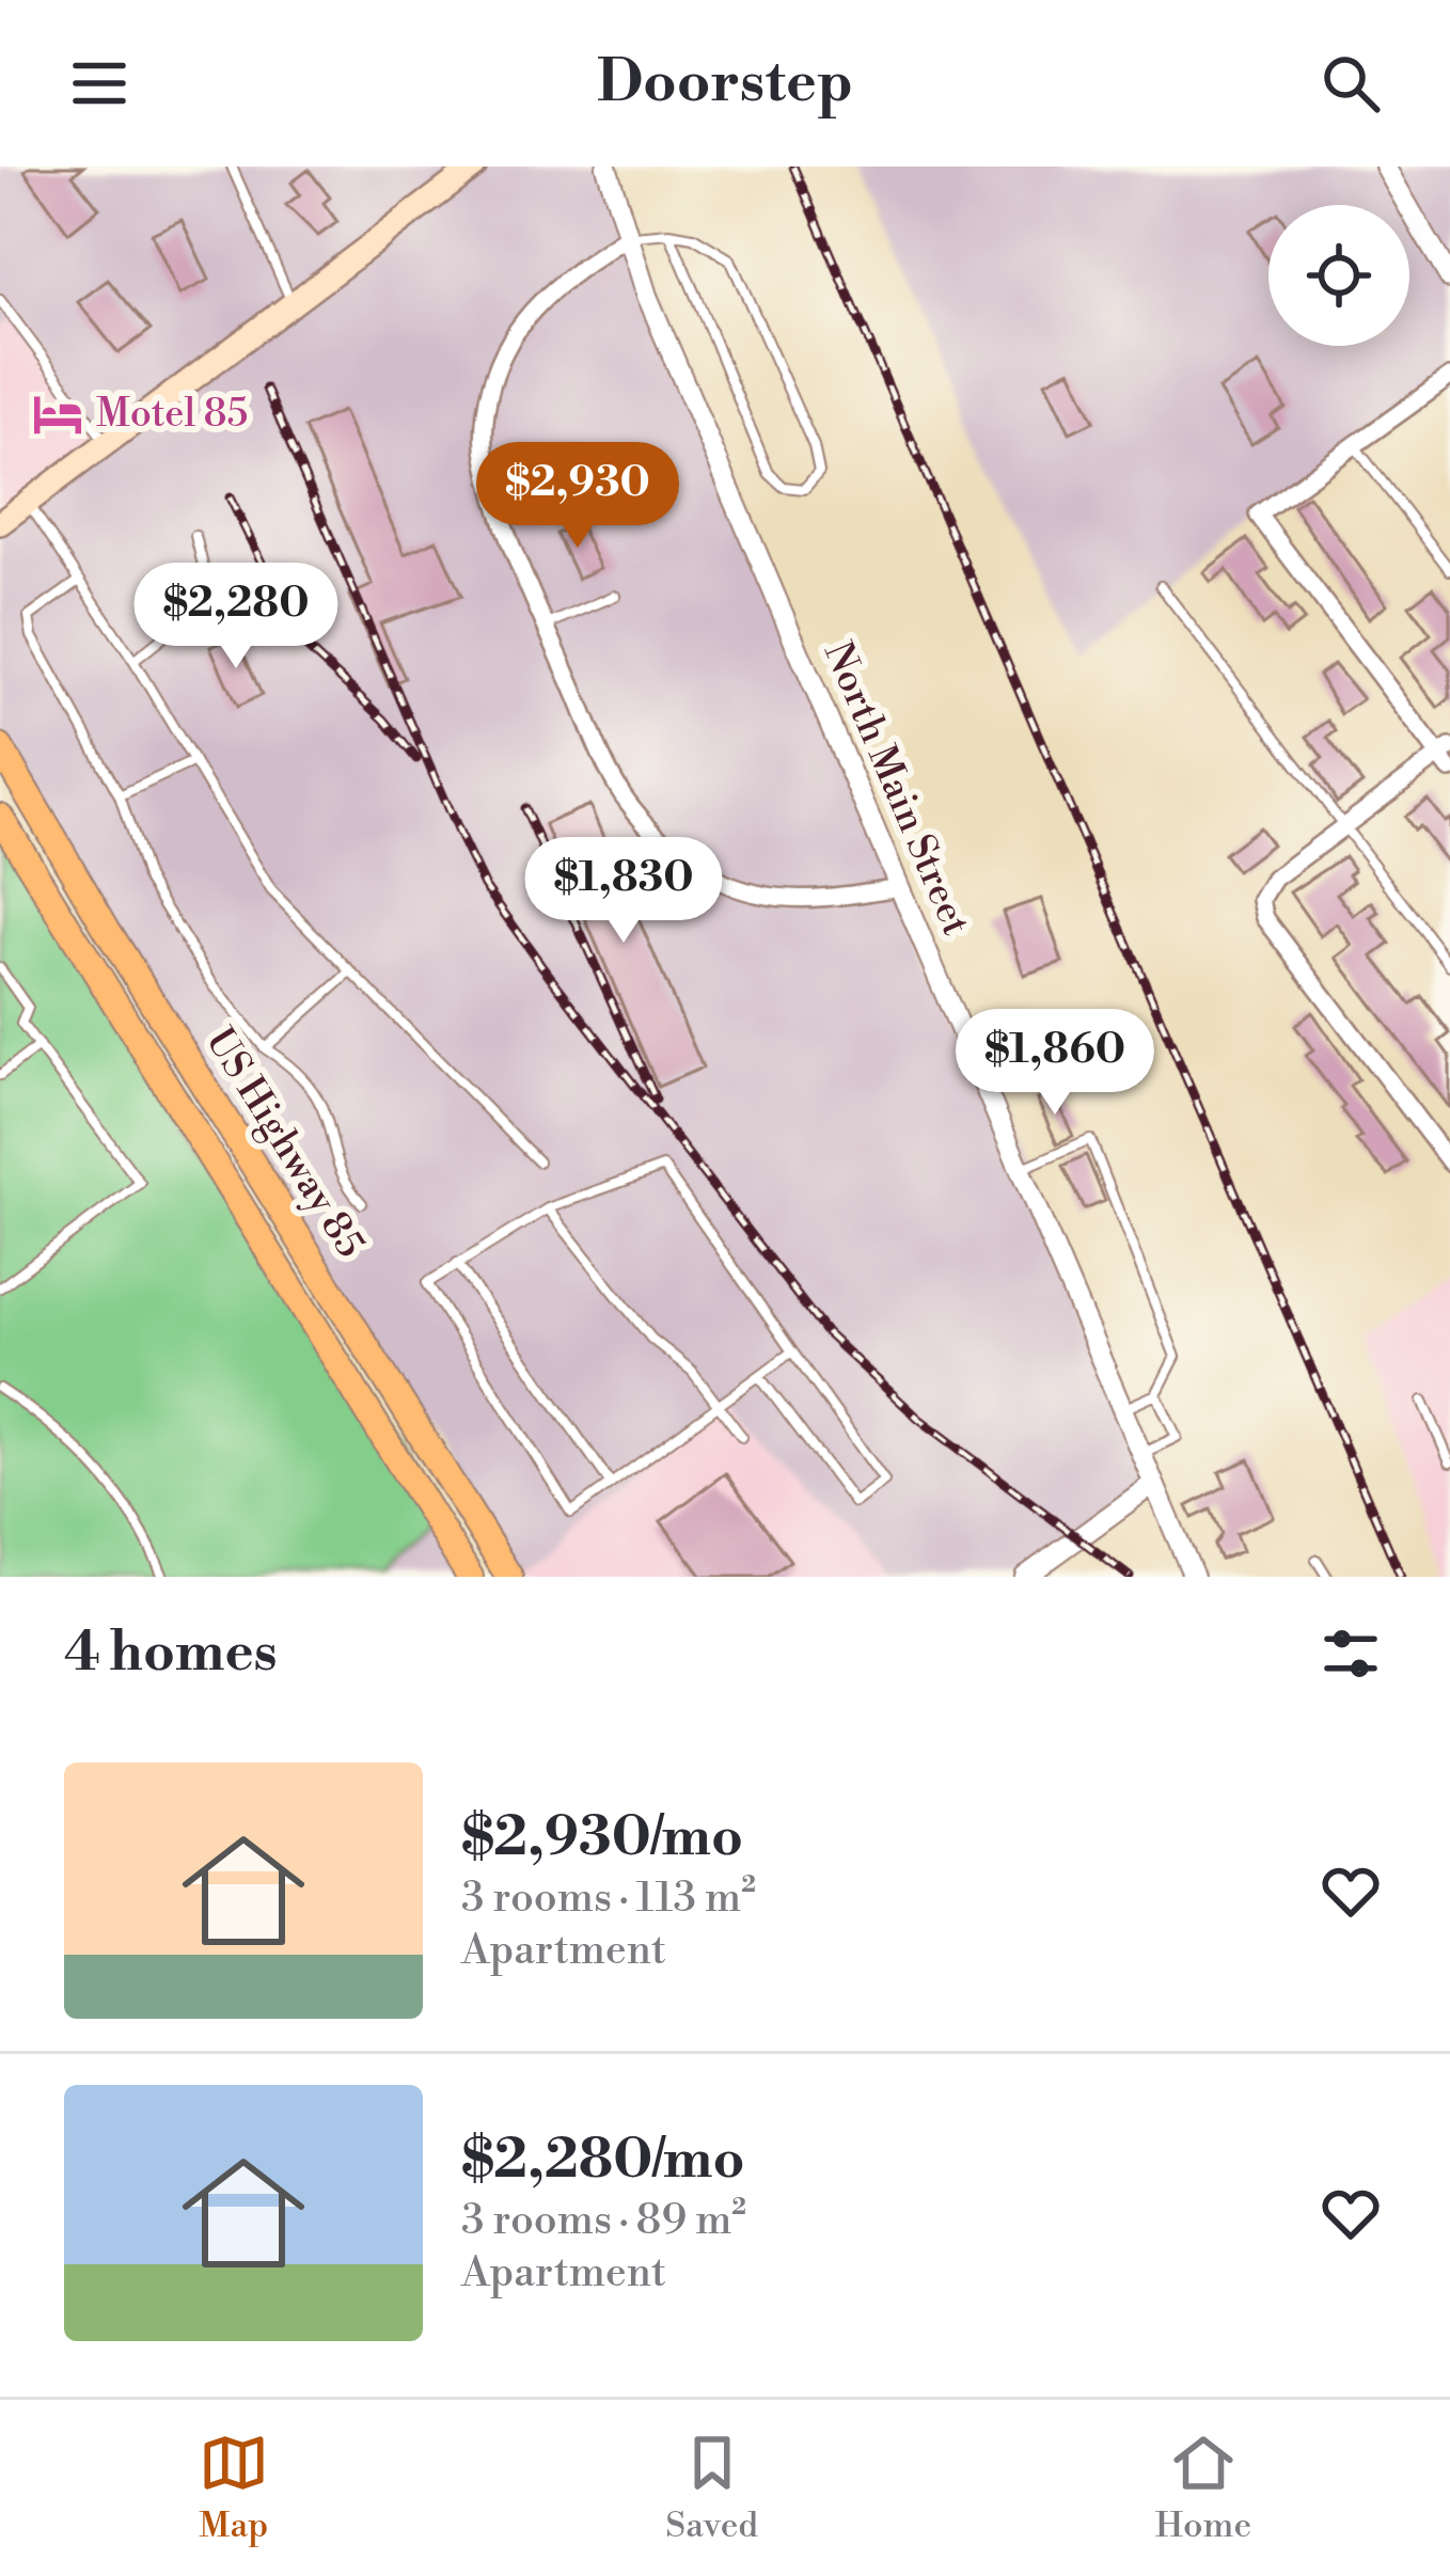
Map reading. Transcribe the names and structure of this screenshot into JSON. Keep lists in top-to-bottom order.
{
  "streets": {
    "highway": ["US Highway 85"],
    "street": ["North Main Street"]
  },
  "places": {
    "hotel": ["Motel 85"]
  },
  "page": {
    "header": "Doorstep",
    "price": [
      "$2,930",
      "$2,280",
      "$1,830",
      "$1,860"
    ],
    "heading": "4 homes",
    "list": [
      {
        "name": "$2,930/mo",
        "note": "3 rooms · 113 m² · Apartment"
      },
      {
        "name": "$2,280/mo",
        "note": "3 rooms · 89 m² · Apartment"
      }
    ],
    "tabs": ["Map", "Saved", "Home"]
  }
}
